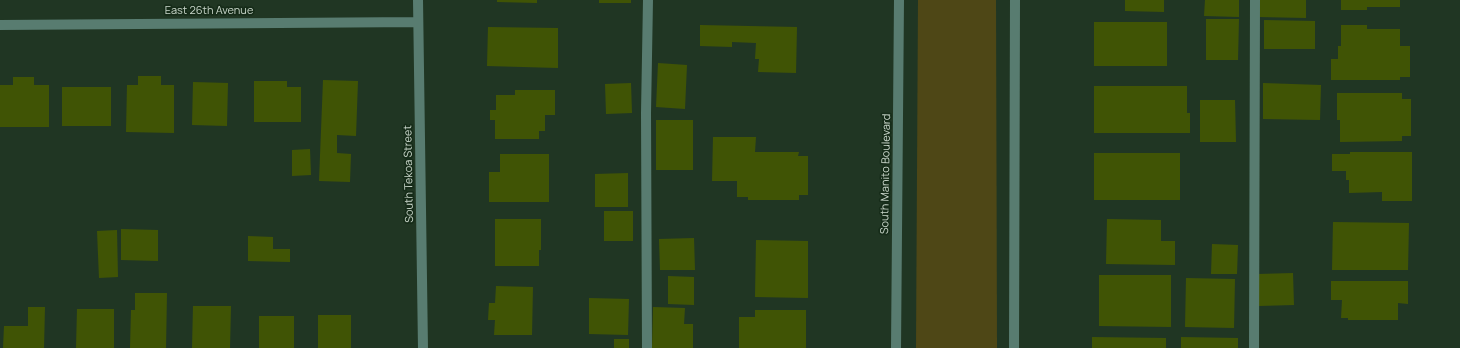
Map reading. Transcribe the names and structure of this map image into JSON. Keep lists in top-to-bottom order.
{
  "streets": {
    "street": ["East 26th Avenue", "South Tekoa Street", "South Manito Boulevard"]
  },
  "crossings": [
    ["East 26th Avenue", "South Tekoa Street"]
  ]
}
